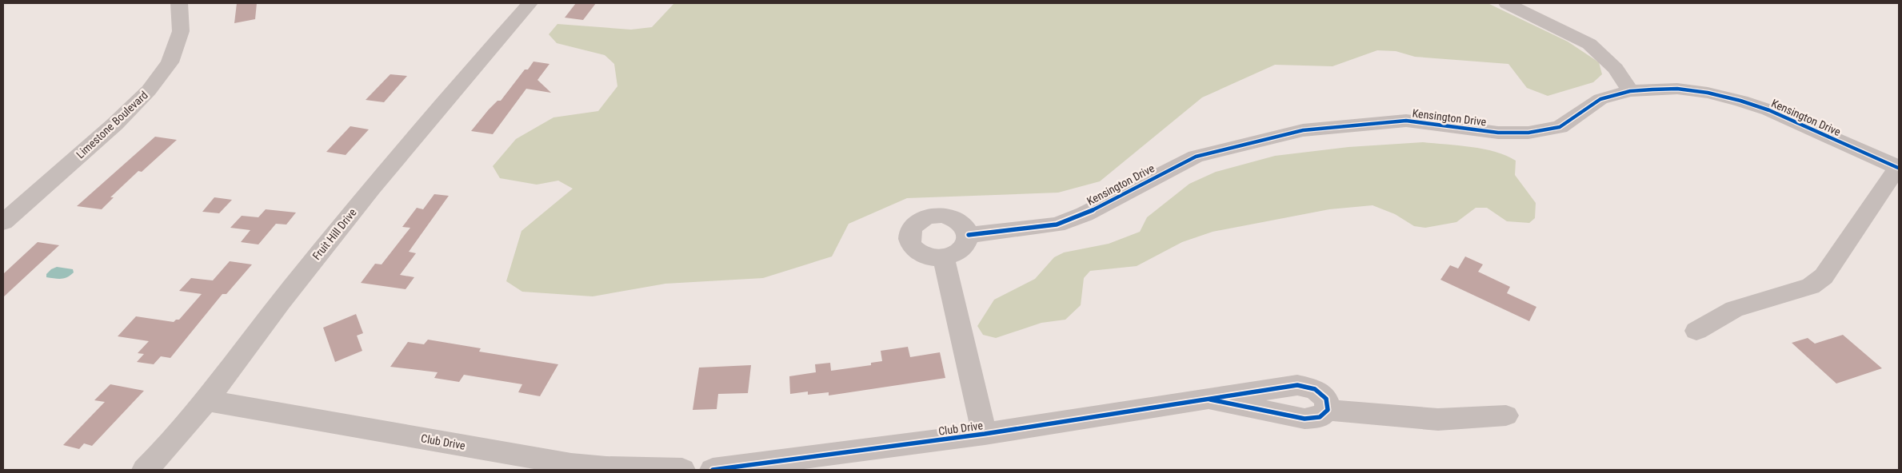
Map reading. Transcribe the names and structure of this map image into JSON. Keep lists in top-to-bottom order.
{
  "streets": {
    "street": [
      "Kensington Drive",
      "Limestone Boulevard",
      "Fruit Hill Drive",
      "Club Drive"
    ]
  },
  "crossings": [
    ["Fruit Hill Drive", "Club Drive"]
  ]
}
